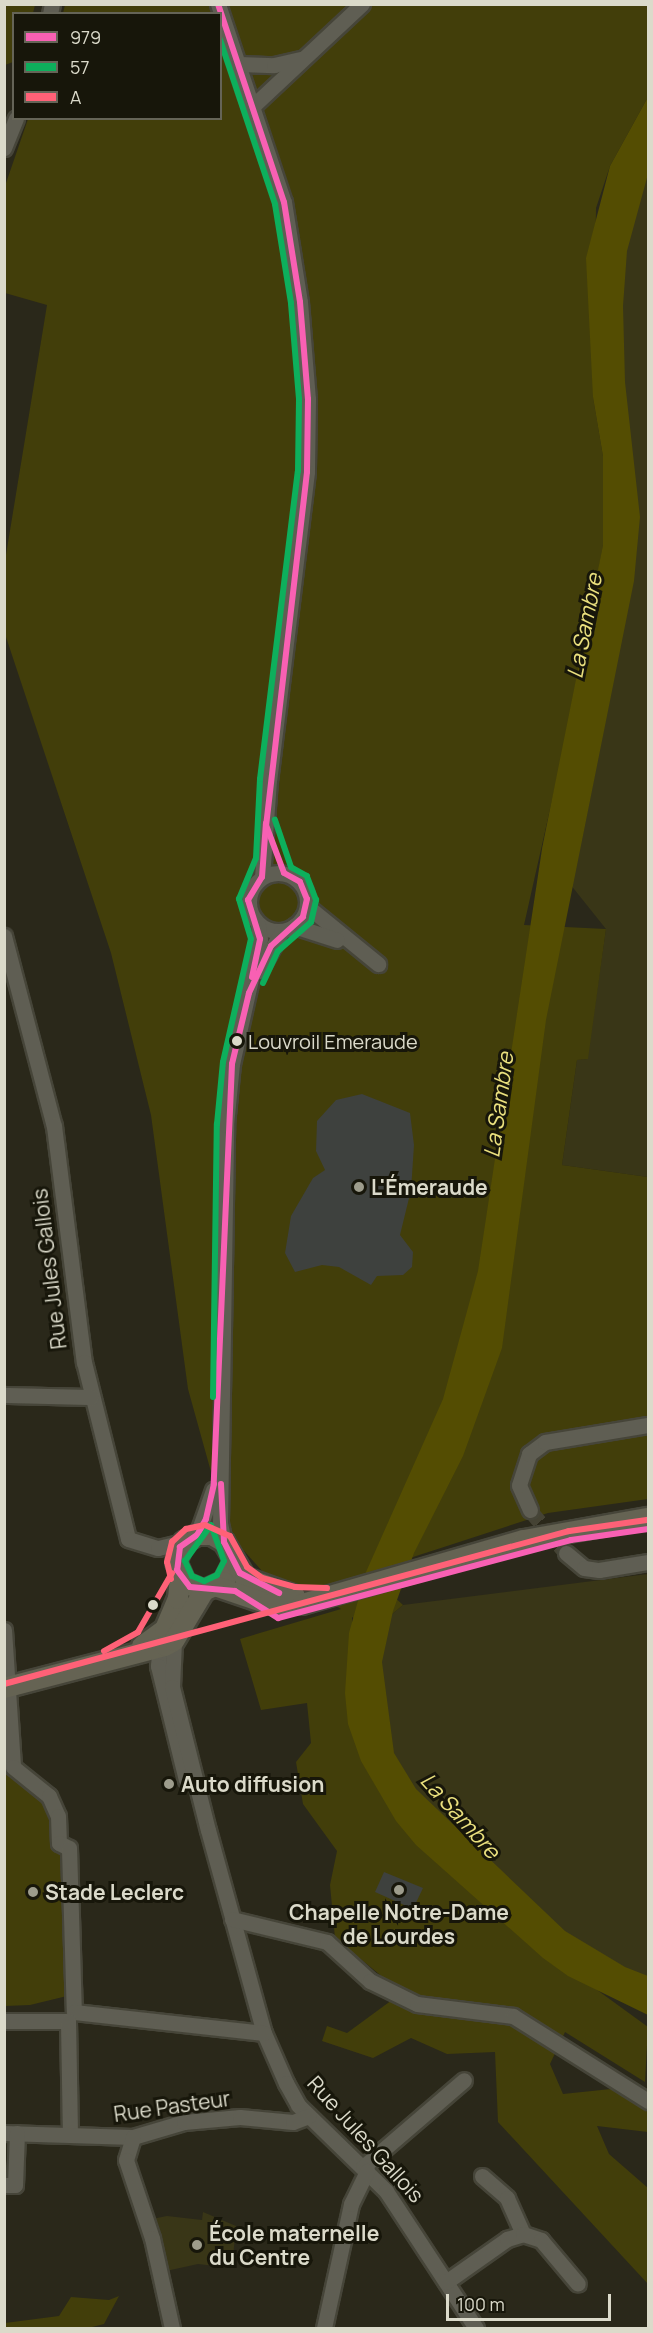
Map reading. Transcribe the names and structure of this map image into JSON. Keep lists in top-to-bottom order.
{
  "streets": {
    "main road": ["Rue Jules Gallois"],
    "street": ["Rue Pasteur"]
  },
  "crossings": [
    ["Rue Jules Gallois", "Rue Pasteur"]
  ],
  "water": ["La Sambre"],
  "places": [
    "Louvroil Emeraude",
    "L'Émeraude",
    "Auto diffusion",
    "Chapelle Notre-Dame de Lourdes",
    "Stade Leclerc",
    "École maternelle du Centre"
  ],
  "lines": ["transit line 979", "transit line 57", "transit line A"],
  "legend": ["979", "57", "A"],
  "scale_bar": "100 m"
}
